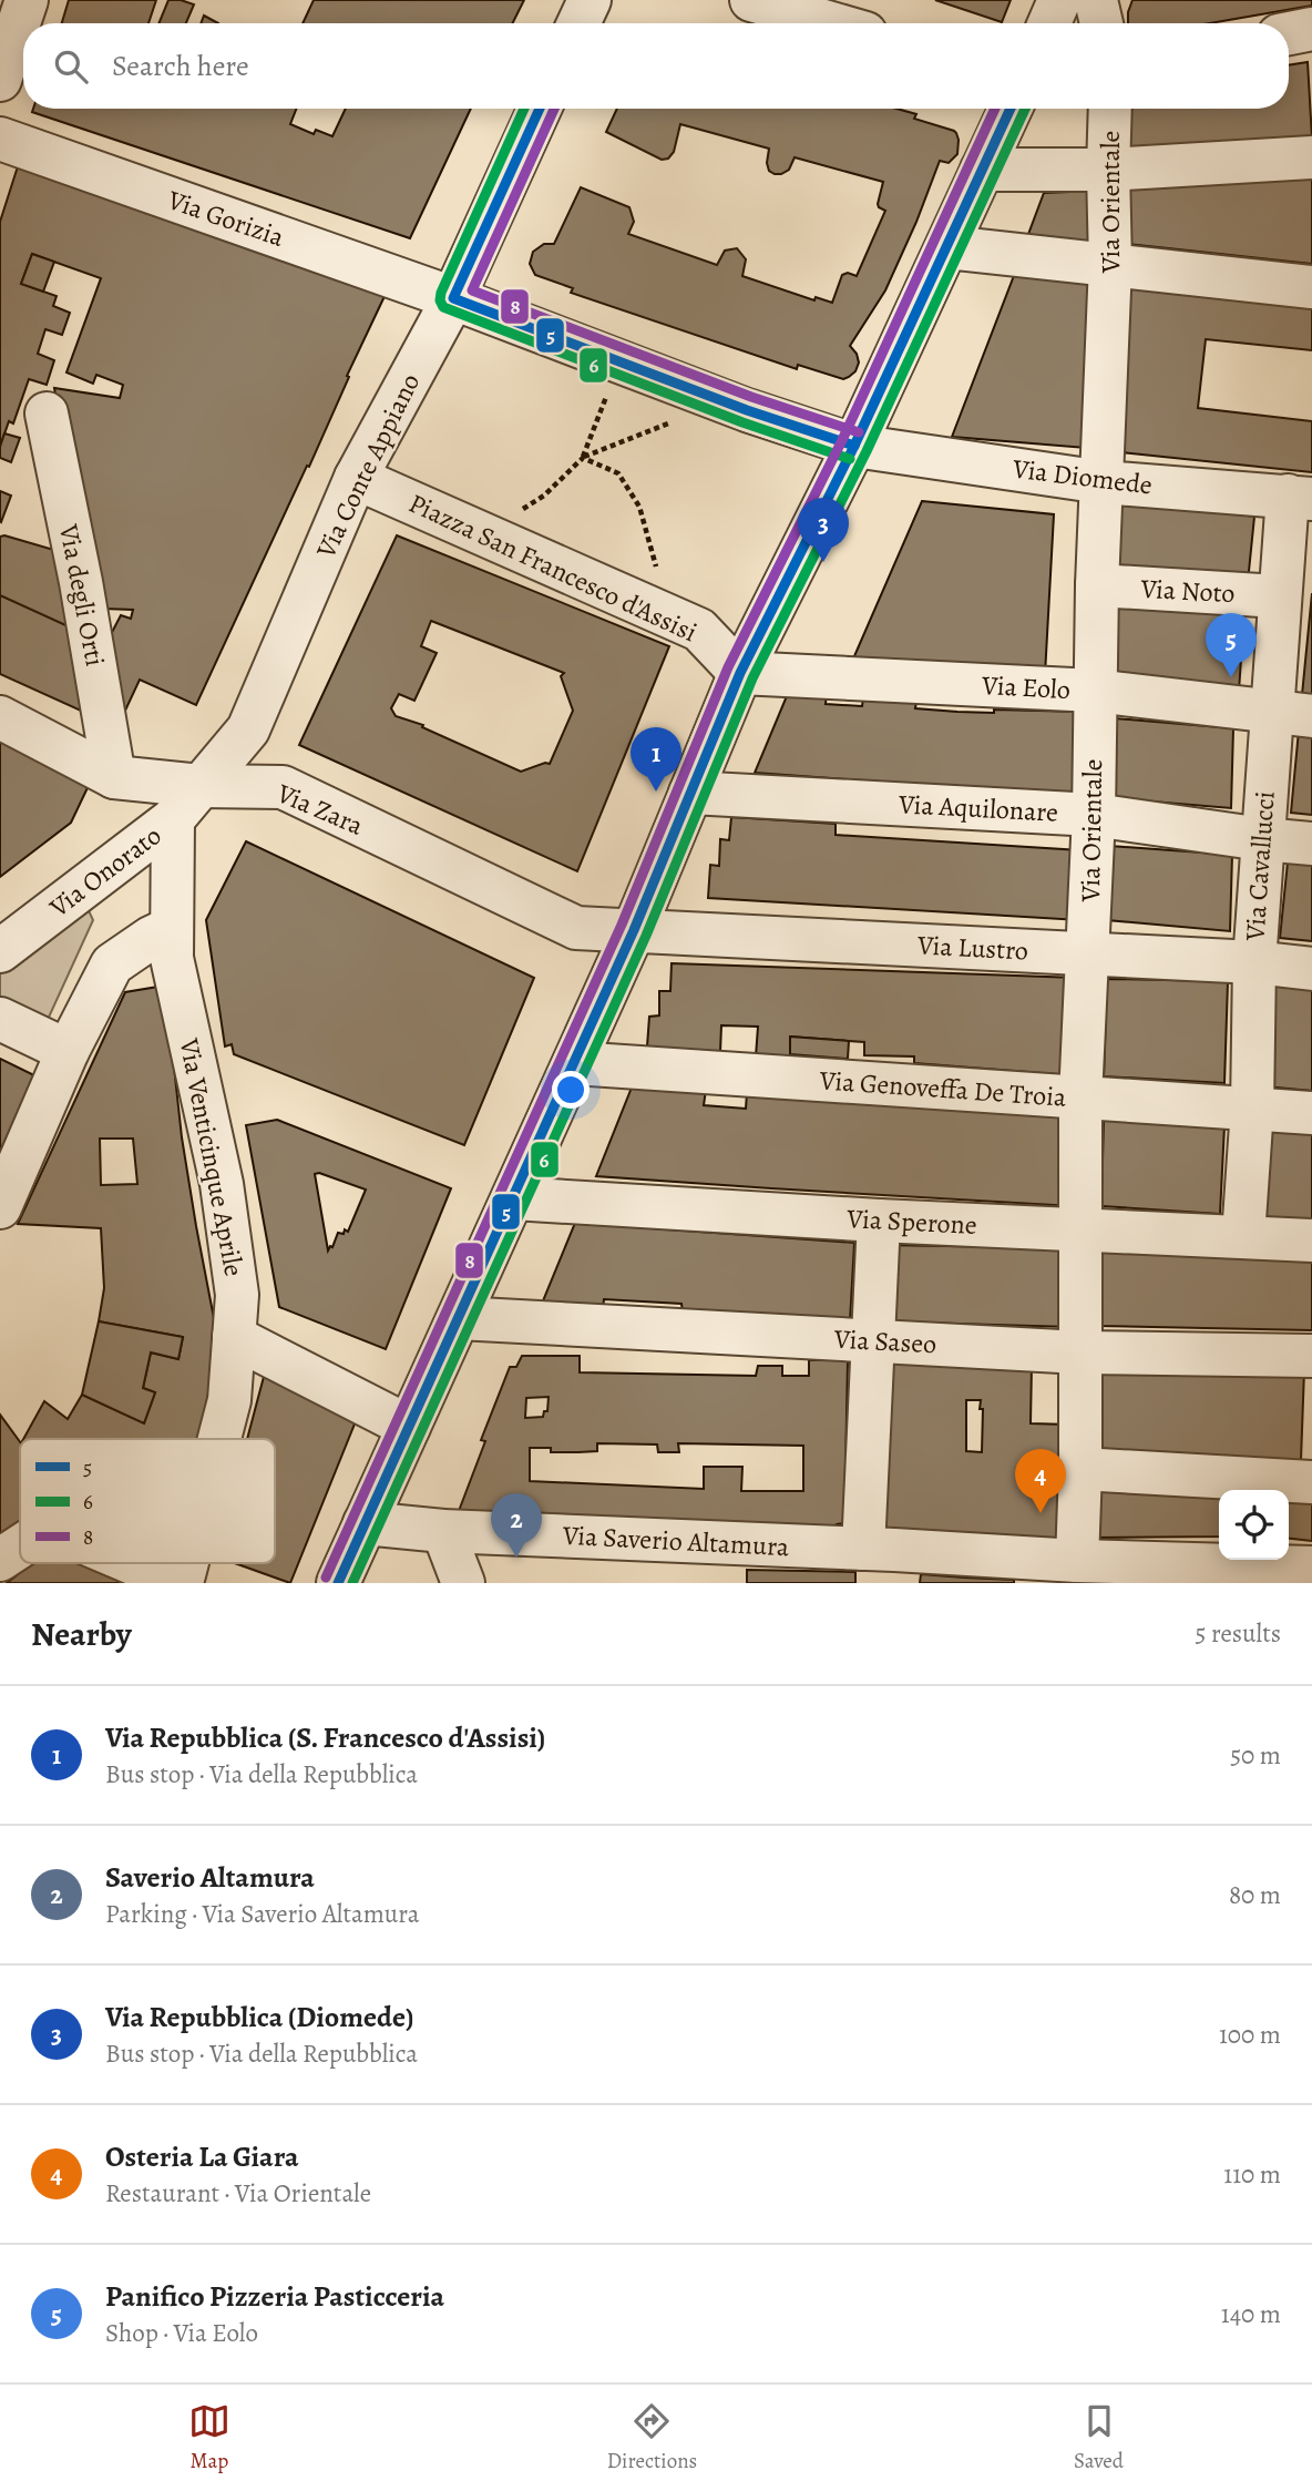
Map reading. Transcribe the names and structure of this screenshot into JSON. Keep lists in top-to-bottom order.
{
  "streets": {
    "street": [
      "Via Orientale",
      "Via Gorizia",
      "Via Conte Appiano",
      "Via Diomede",
      "Piazza San Francesco d'Assisi",
      "Via Noto",
      "Via degli Orti",
      "Via Eolo",
      "Via Aquilonare",
      "Via Zara",
      "Via Cavallucci",
      "Via Onorato",
      "Via Lustro",
      "Via Genoveffa De Troia",
      "Via Venticinque Aprile",
      "Via Sperone",
      "Via Saseo",
      "Via Saverio Altamura"
    ]
  },
  "crossings": [
    ["Via Orientale", "Via Diomede"],
    ["Via Orientale", "Via Noto"],
    ["Via Orientale", "Via Eolo"],
    ["Via Orientale", "Via Aquilonare"],
    ["Via Orientale", "Via Lustro"],
    ["Via Orientale", "Via Genoveffa De Troia"],
    ["Via Orientale", "Via Sperone"],
    ["Via Orientale", "Via Saseo"],
    ["Via Orientale", "Via Saverio Altamura"],
    ["Via Gorizia", "Via Conte Appiano"],
    ["Via Conte Appiano", "Piazza San Francesco d'Assisi"],
    ["Via Conte Appiano", "Via Zara"],
    ["Via Conte Appiano", "Via Onorato"],
    ["Via Conte Appiano", "Via Venticinque Aprile"],
    ["Via Diomede", "Via Cavallucci"],
    ["Piazza San Francesco d'Assisi", "Via Eolo"],
    ["Via Noto", "Via Cavallucci"],
    ["Via degli Orti", "Via Zara"],
    ["Via Eolo", "Via Cavallucci"],
    ["Via Aquilonare", "Via Cavallucci"],
    ["Via Zara", "Via Lustro"],
    ["Via Cavallucci", "Via Lustro"],
    ["Via Cavallucci", "Via Genoveffa De Troia"],
    ["Via Cavallucci", "Via Sperone"],
    ["Via Onorato", "Via Venticinque Aprile"]
  ],
  "lines": ["transit line 5", "transit line 6", "transit line 8"],
  "legend": ["5", "6", "8"],
  "page": {
    "search": "Search here",
    "pins": [
      "3",
      "5",
      "1",
      "4",
      "2"
    ],
    "heading": ["Nearby", "5 results"],
    "list": [
      {
        "mark": "1",
        "name": "Via Repubblica (S. Francesco d'Assisi)",
        "note": "Bus stop · Via della Repubblica",
        "value": "50 m"
      },
      {
        "mark": "2",
        "name": "Saverio Altamura",
        "note": "Parking · Via Saverio Altamura",
        "value": "80 m"
      },
      {
        "mark": "3",
        "name": "Via Repubblica (Diomede)",
        "note": "Bus stop · Via della Repubblica",
        "value": "100 m"
      },
      {
        "mark": "4",
        "name": "Osteria La Giara",
        "note": "Restaurant · Via Orientale",
        "value": "110 m"
      },
      {
        "mark": "5",
        "name": "Panifico Pizzeria Pasticceria",
        "note": "Shop · Via Eolo",
        "value": "140 m"
      }
    ],
    "nav": ["Map", "Directions", "Saved"]
  }
}
